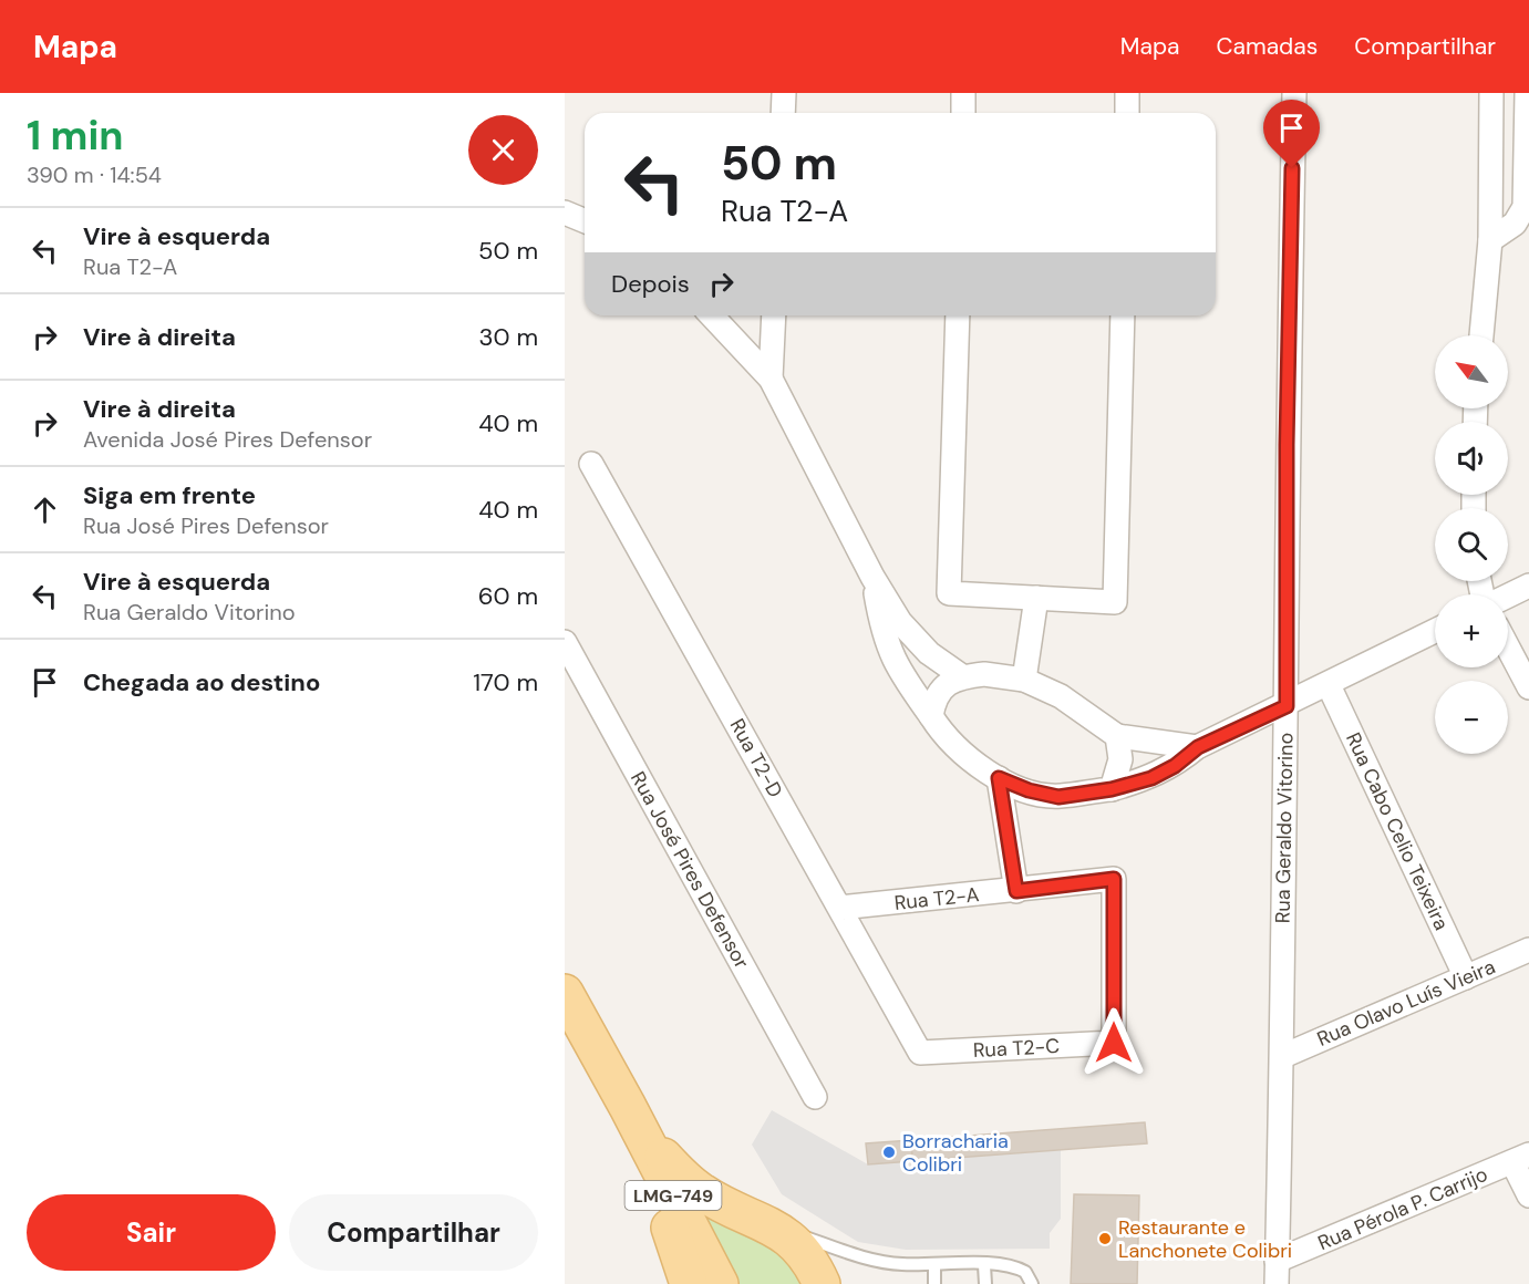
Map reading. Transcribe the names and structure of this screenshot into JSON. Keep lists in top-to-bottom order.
{
  "streets": {
    "main road": ["LMG-749"],
    "street": [
      "Rua T2-D",
      "Rua Geraldo Vitorino",
      "Rua Cabo Celio Teixeira",
      "Rua José Pires Defensor",
      "Rua T2-A",
      "Rua Olavo Luís Vieira",
      "Rua T2-C",
      "Rua Pérola P. Carrijo"
    ]
  },
  "crossings": [
    ["Rua T2-D", "Rua T2-A"],
    ["Rua T2-D", "Rua T2-C"],
    ["Rua Geraldo Vitorino", "Rua Olavo Luís Vieira"],
    ["Rua Geraldo Vitorino", "Rua Pérola P. Carrijo"],
    ["Rua Cabo Celio Teixeira", "Rua Olavo Luís Vieira"],
    ["Rua T2-A", "Rua T2-C"]
  ],
  "places": ["Borracharia Colibri", "Restaurante e Lanchonete Colibri"],
  "north": "top left",
  "page": {
    "header": "Mapa",
    "nav": ["Mapa", "Camadas", "Compartilhar"],
    "heading": ["1 min", "390 m · 14:54"],
    "turn": ["50 m", "Rua T2-A"],
    "list": [
      {
        "name": "Vire à esquerda",
        "note": "Rua T2-A",
        "value": "50 m"
      },
      {
        "name": "Vire à direita",
        "value": "30 m"
      },
      {
        "name": "Vire à direita",
        "note": "Avenida José Pires Defensor",
        "value": "40 m"
      },
      {
        "name": "Siga em frente",
        "note": "Rua José Pires Defensor",
        "value": "40 m"
      },
      {
        "name": "Vire à esquerda",
        "note": "Rua Geraldo Vitorino",
        "value": "60 m"
      },
      {
        "name": "Chegada ao destino",
        "value": "170 m"
      }
    ],
    "then": "Depois",
    "map_buttons": ["+", "−"],
    "buttons": ["Sair", "Compartilhar"]
  }
}
